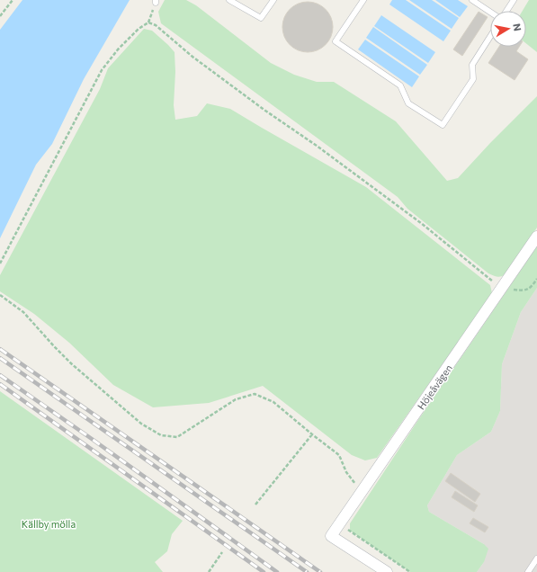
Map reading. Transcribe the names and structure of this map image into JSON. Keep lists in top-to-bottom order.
{
  "streets": {
    "street": ["Höjeåvägen"]
  },
  "parks": ["Källby mölla"],
  "north": "right"
}
